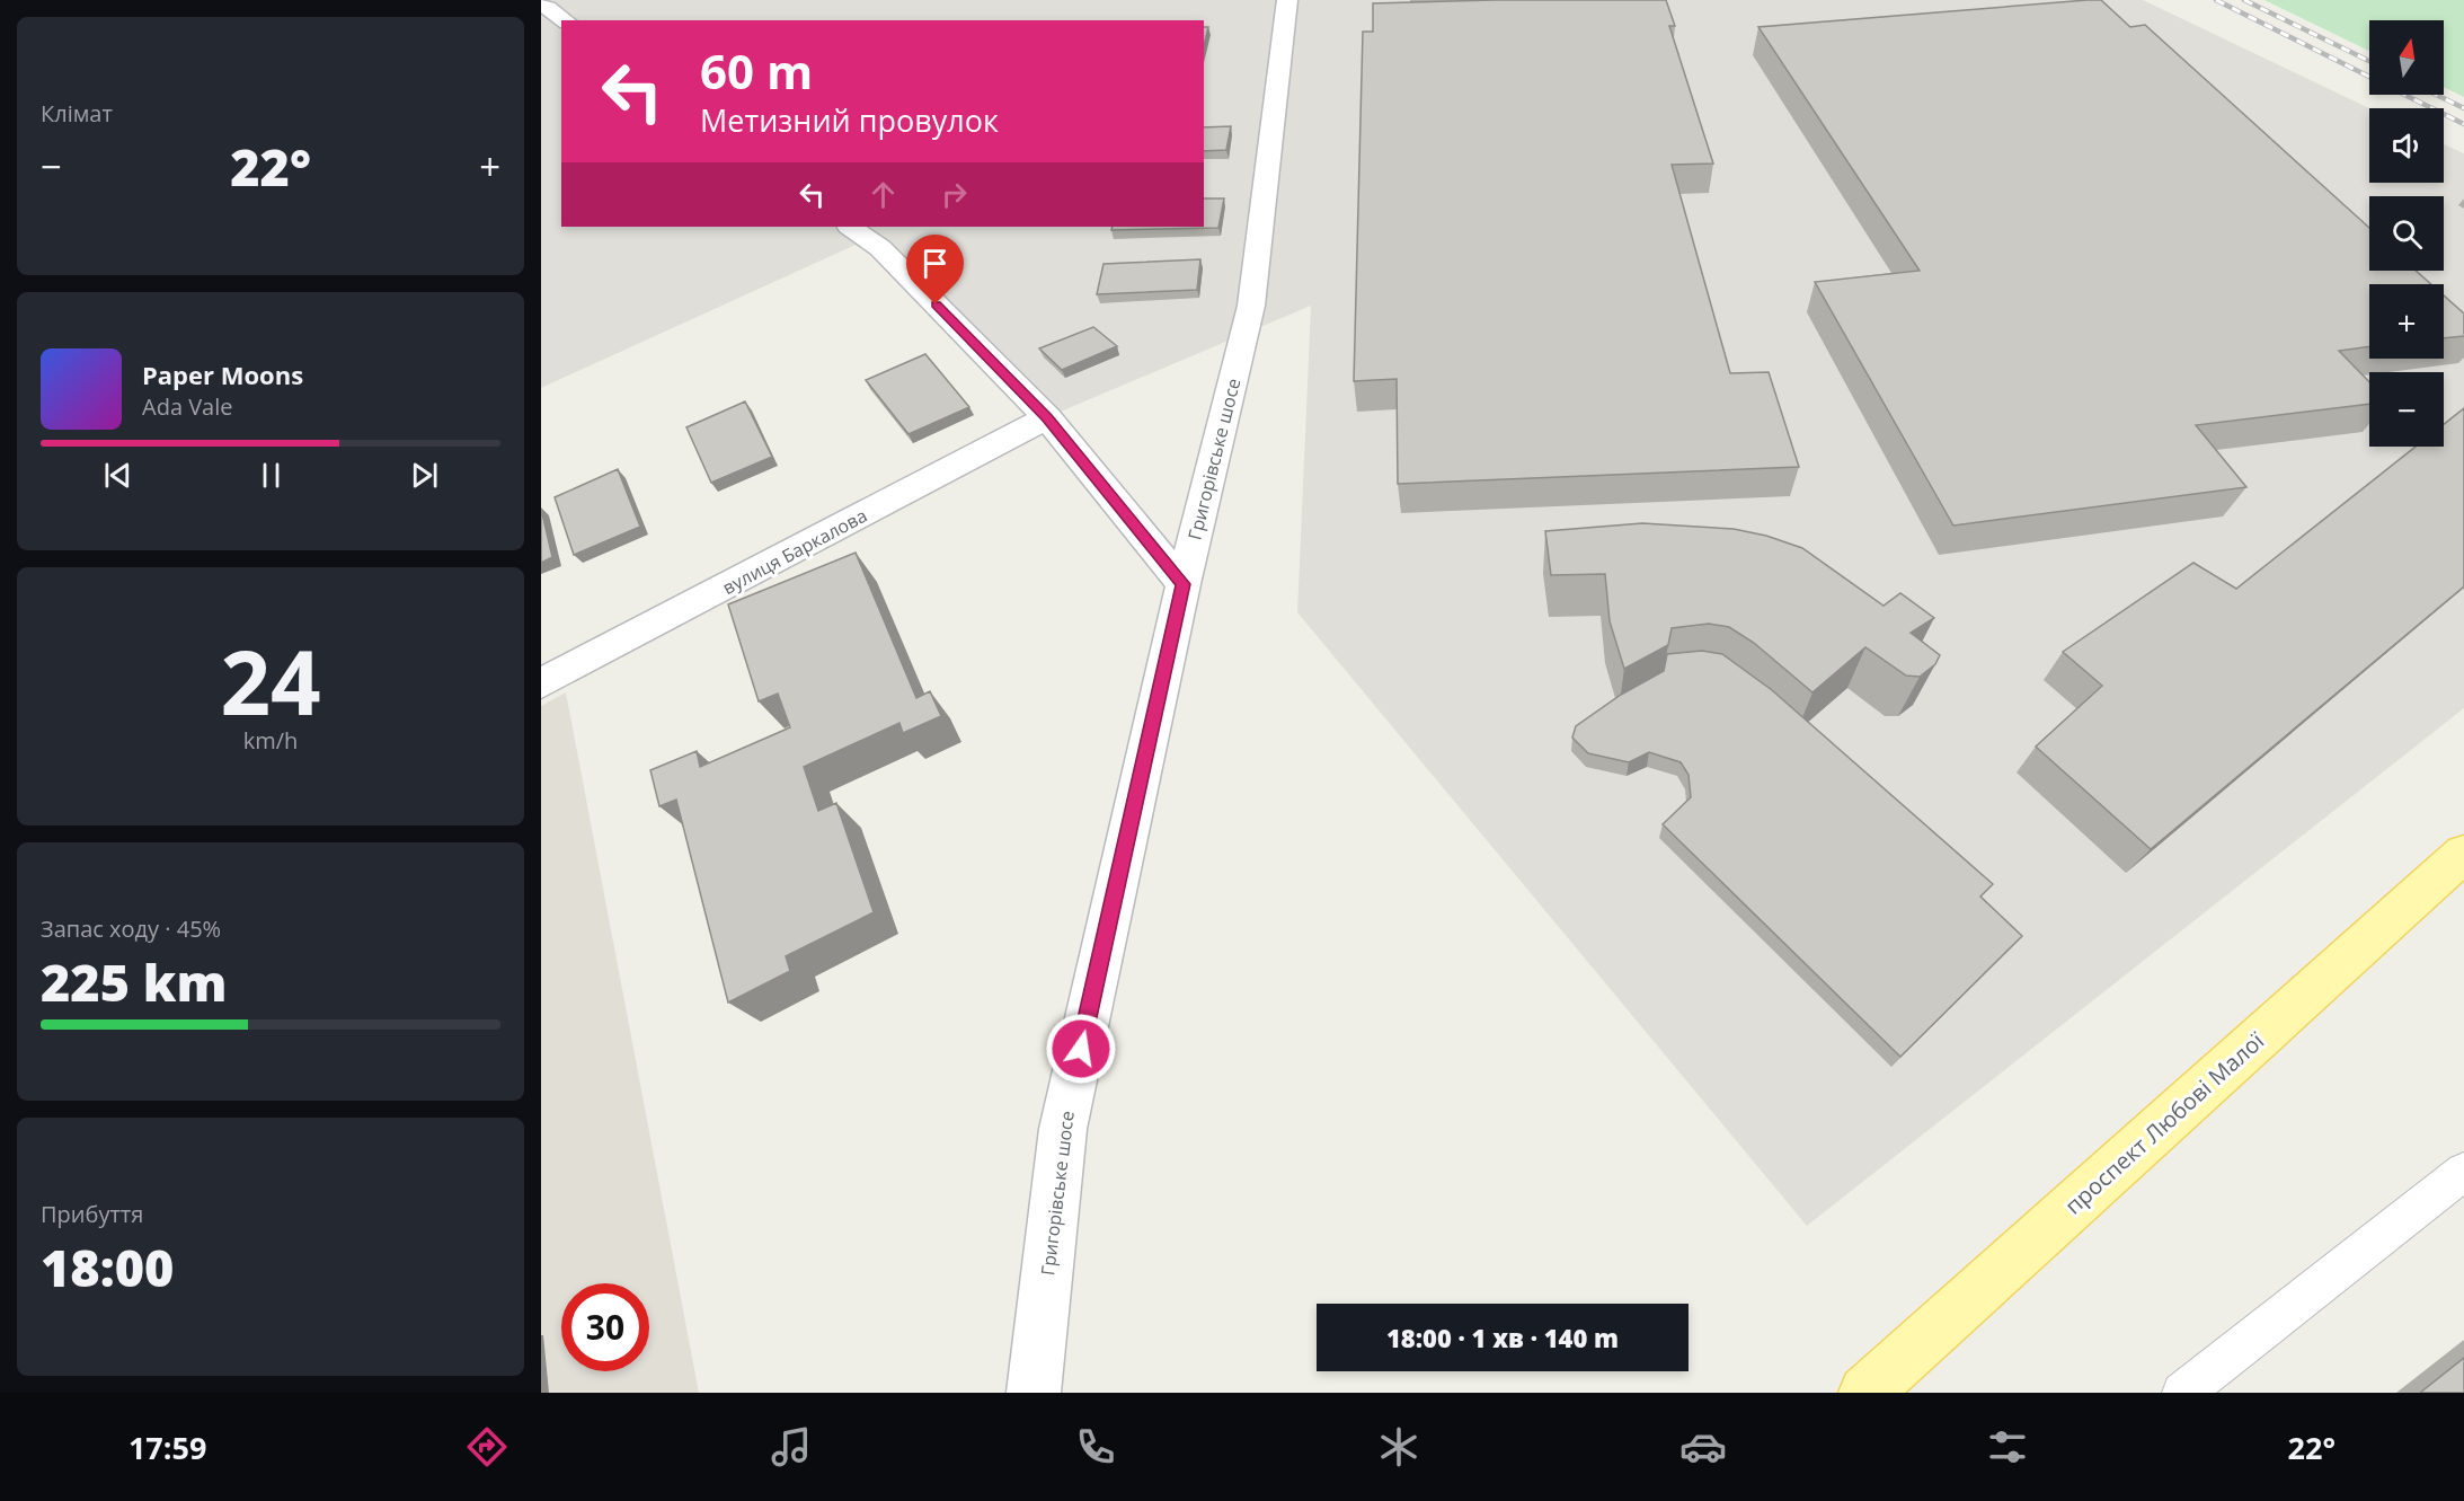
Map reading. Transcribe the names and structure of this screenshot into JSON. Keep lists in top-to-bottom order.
{
  "streets": {
    "main road": ["проспект Любові Малої"],
    "street": ["Григорівське шосе", "вулиця Баркалова"]
  },
  "north": "top",
  "page": {
    "tile": [
      "Клімат",
      ["24", "km/h"],
      ["Запас ходу · 45%", "225 km"],
      ["Прибуття", "18:00"]
    ],
    "map_buttons": ["+", "−"],
    "turn": ["60 m", "Метизний провулок"],
    "heat": ["−", "22°", "+"],
    "song": ["Paper Moons", "Ada Vale"],
    "limit": "30",
    "trip": "18:00 · 1 хв · 140 m",
    "tabs": ["17:59", "22°"]
  }
}
